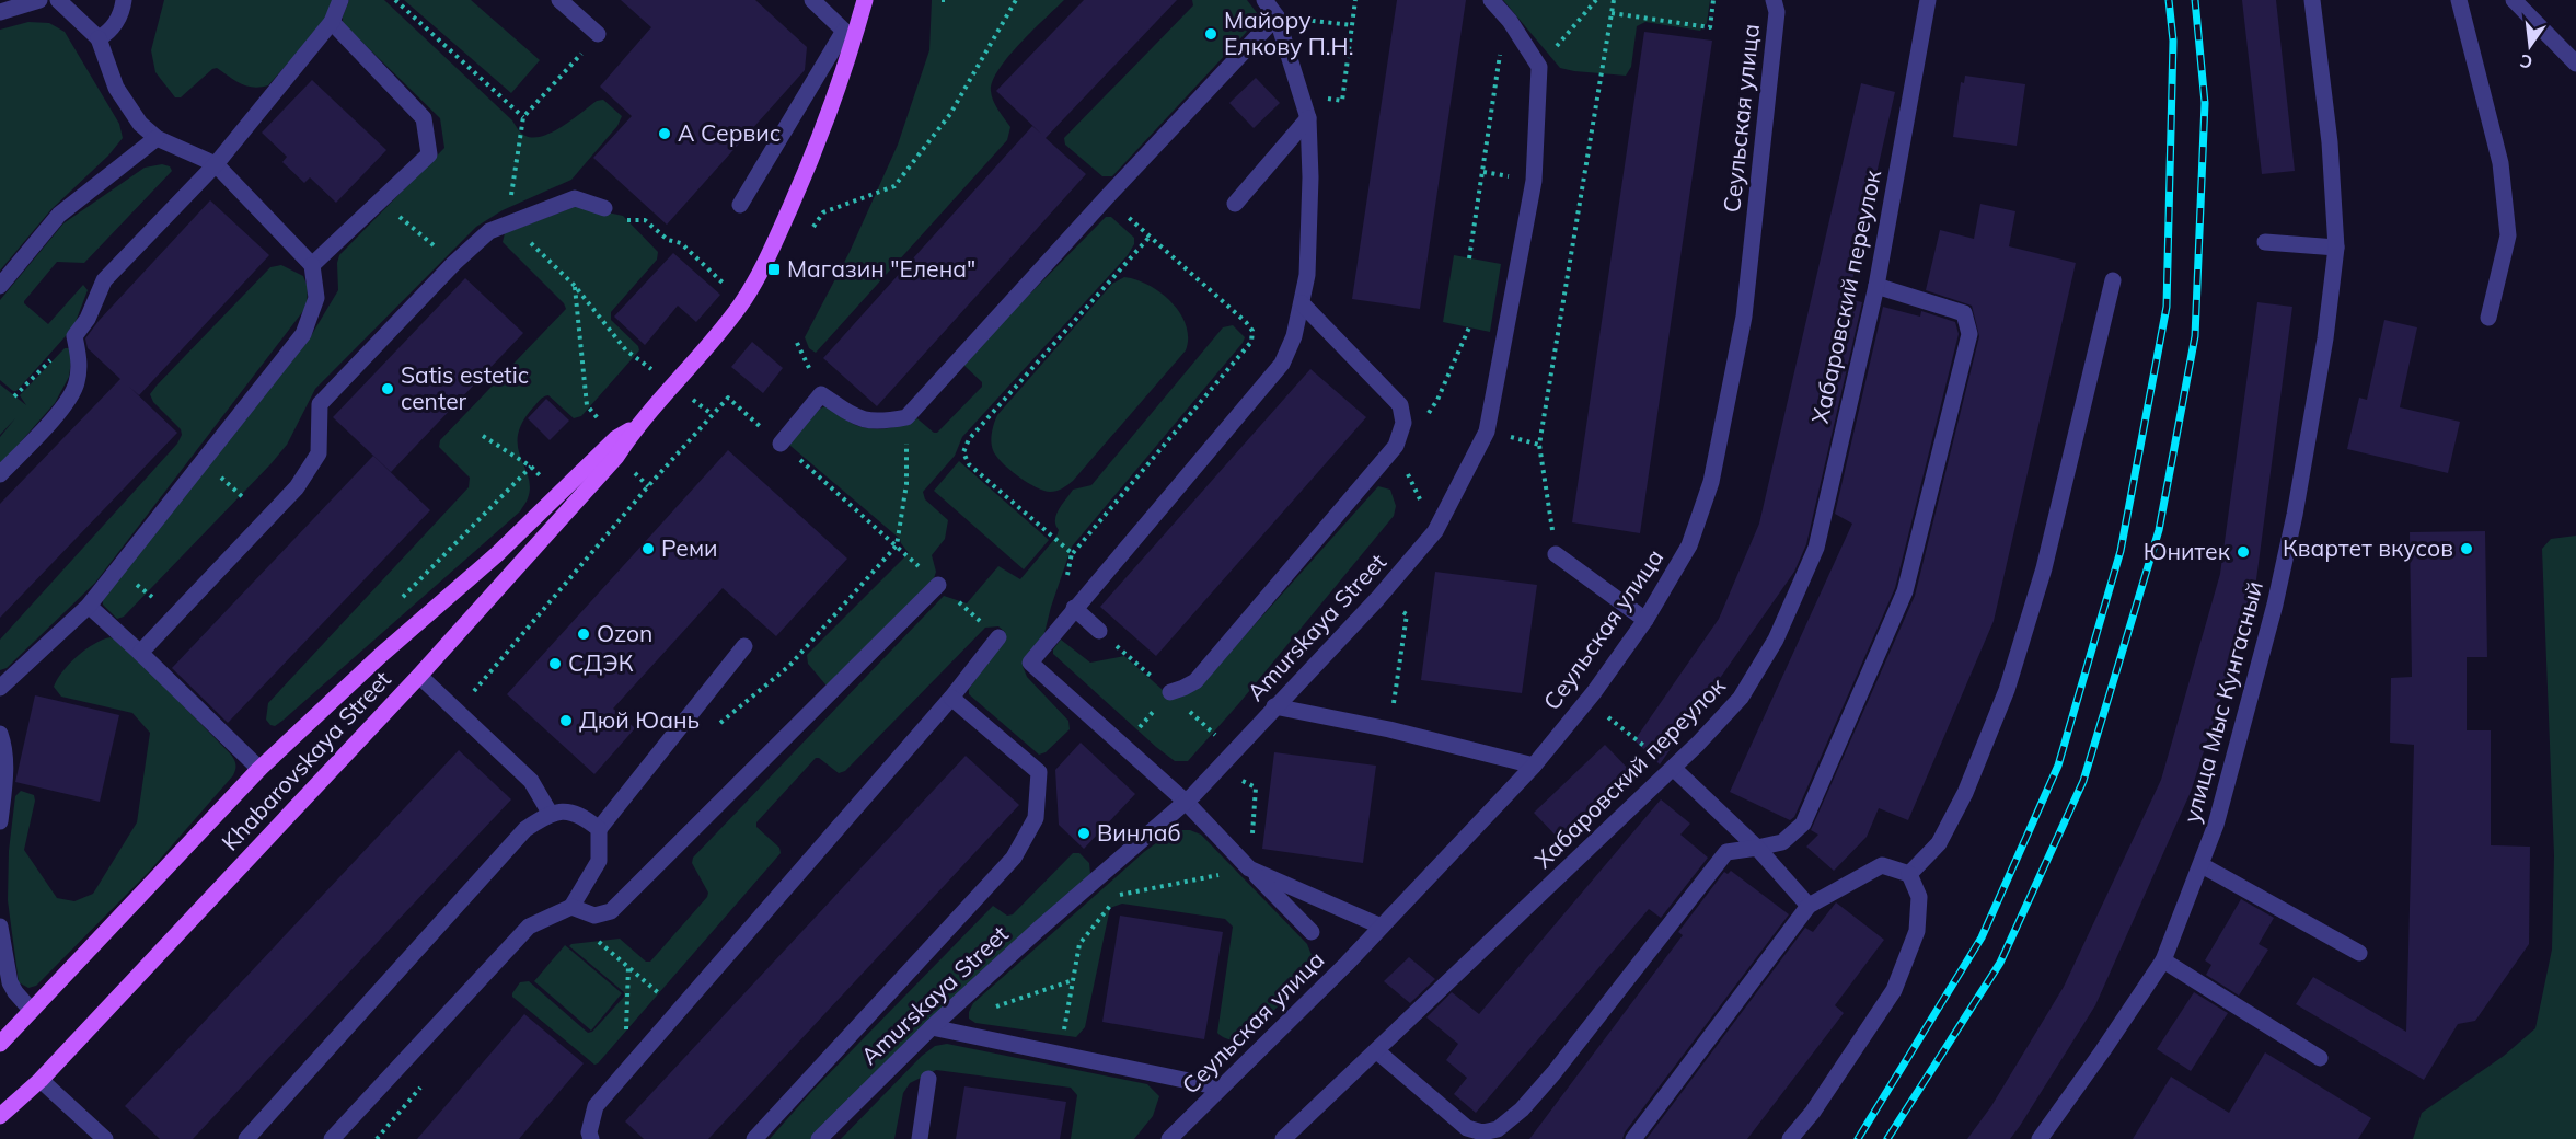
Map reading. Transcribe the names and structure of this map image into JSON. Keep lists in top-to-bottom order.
{
  "streets": {
    "main road": ["Khabarovskaya Street"],
    "street": [
      "Сеульская улица",
      "Хабаровский переулок",
      "Amurskaya Street",
      "улица Мыс Кунгасный"
    ]
  },
  "places": {
    "other": [
      "Майору Елкову П.Н.",
      "А Сервис",
      "Satis estetic center",
      "Реми",
      "Квартет вкусов",
      "Юнитек",
      "Ozon",
      "СДЭК",
      "Дюй Юань",
      "Винлаб"
    ],
    "transit": ["Магазин \"Елена\""]
  },
  "north": "bottom"
}
